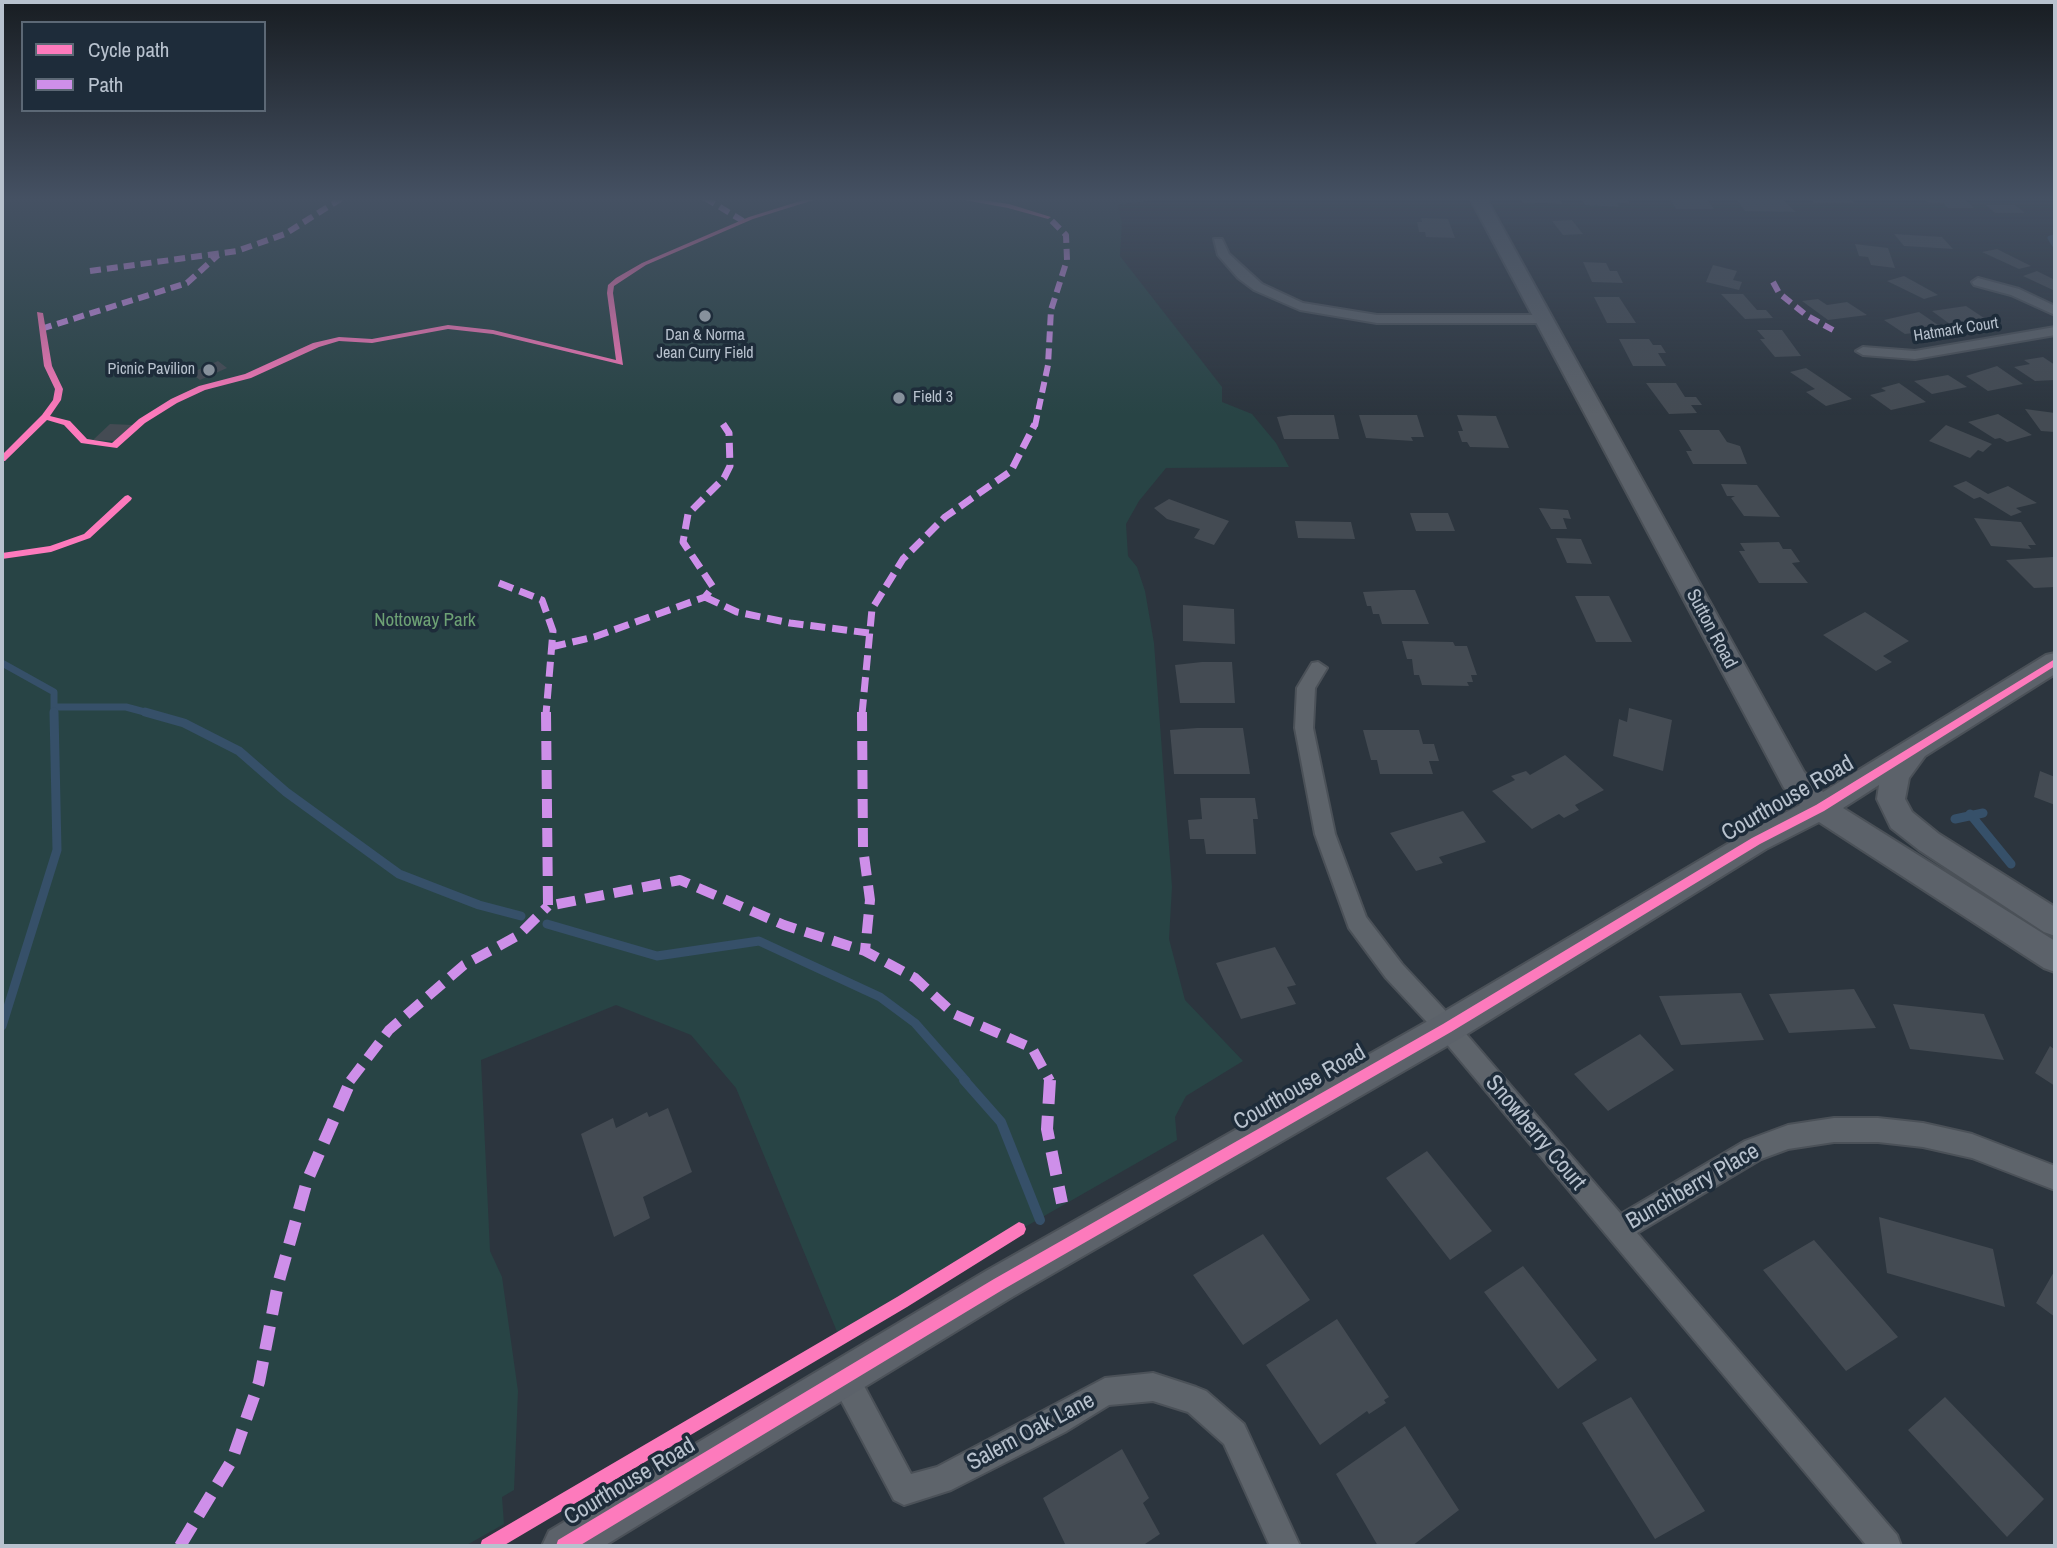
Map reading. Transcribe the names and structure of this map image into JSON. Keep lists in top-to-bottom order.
{
  "streets": {
    "street": [
      "Hatmark Court",
      "Sutton Road",
      "Courthouse Road",
      "Snowberry Court",
      "Bunchberry Place",
      "Salem Oak Lane"
    ]
  },
  "crossings": [
    ["Sutton Road", "Courthouse Road"],
    ["Courthouse Road", "Snowberry Court"],
    ["Courthouse Road", "Salem Oak Lane"],
    ["Snowberry Court", "Bunchberry Place"]
  ],
  "parks": ["Nottoway Park"],
  "places": ["Dan & Norma Jean Curry Field", "Picnic Pavilion", "Field 3"],
  "legend": ["Cycle path", "Path"]
}
